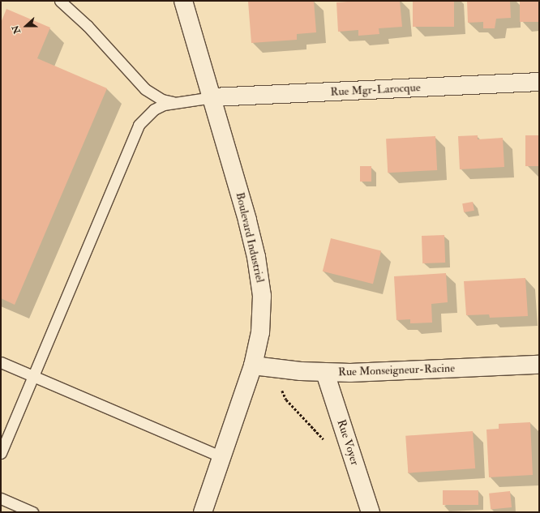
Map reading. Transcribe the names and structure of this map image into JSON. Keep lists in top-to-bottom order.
{
  "streets": {
    "street": [
      "Rue Mgr-Larocque",
      "Boulevard Industriel",
      "Rue Monseigneur-Racine",
      "Rue Voyer"
    ]
  },
  "crossings": [
    ["Rue Mgr-Larocque", "Boulevard Industriel"],
    ["Boulevard Industriel", "Rue Monseigneur-Racine"],
    ["Rue Monseigneur-Racine", "Rue Voyer"]
  ],
  "north": "left"
}
